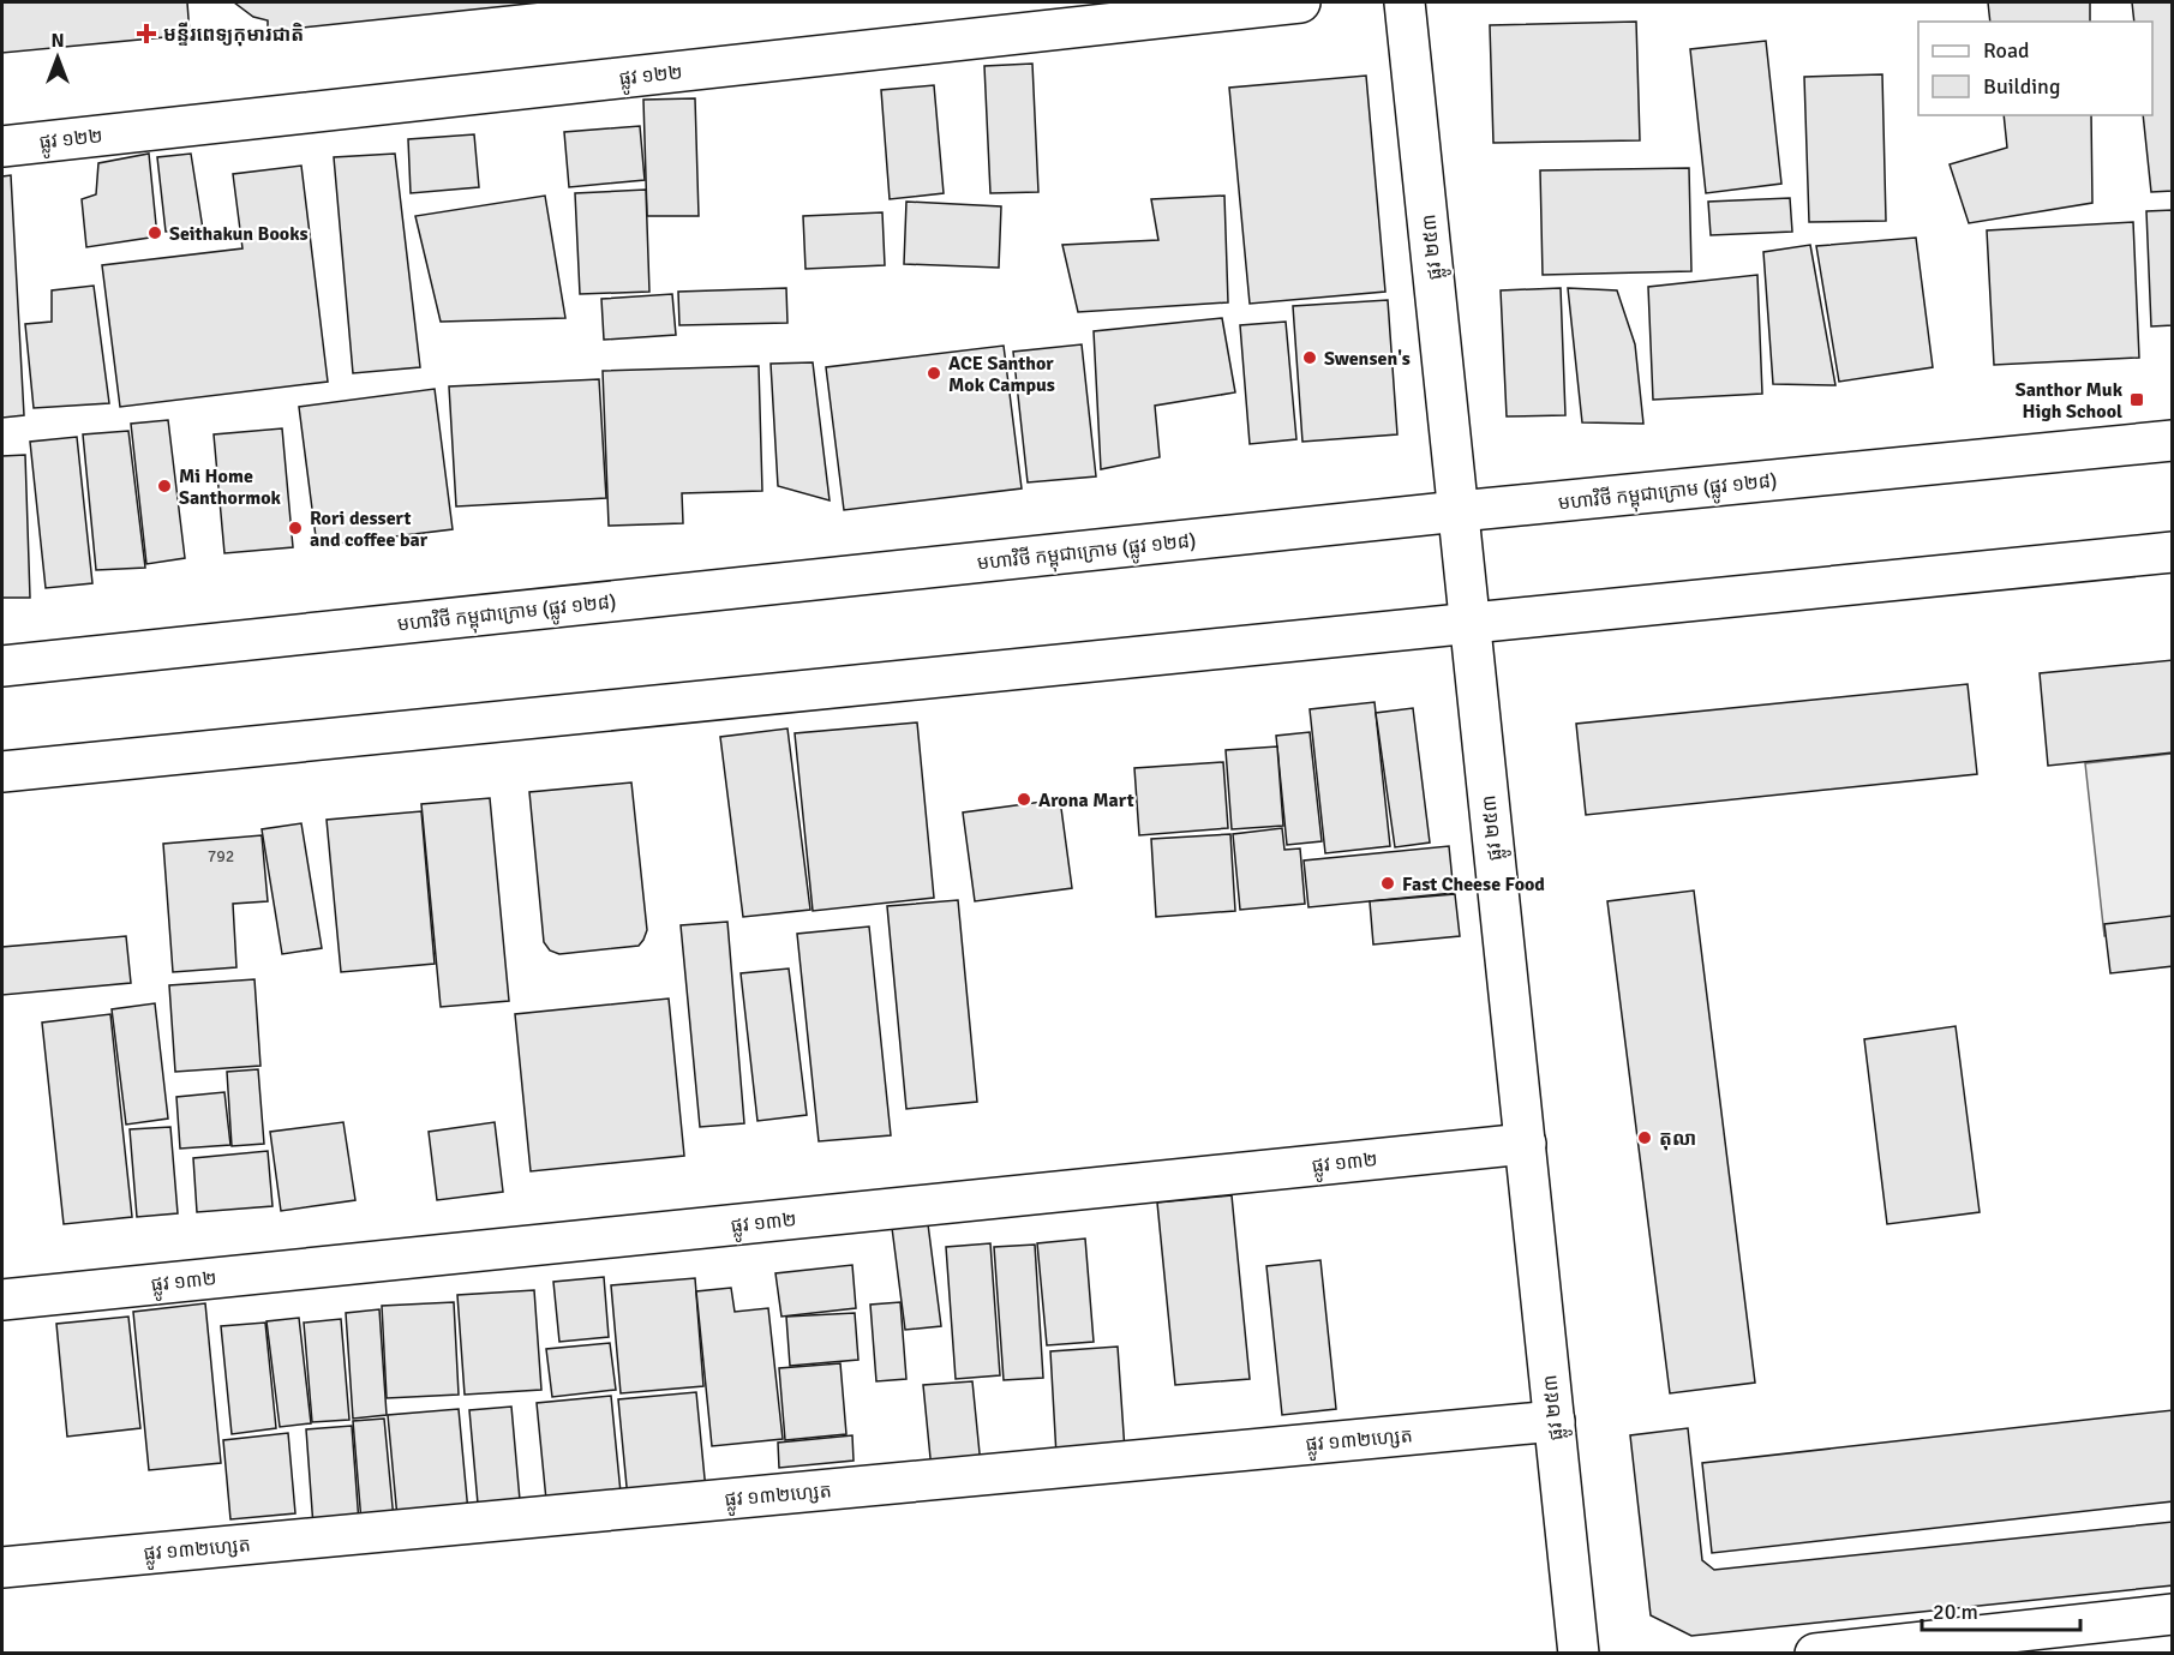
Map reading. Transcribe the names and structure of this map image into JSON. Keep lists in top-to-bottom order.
{
  "streets": {
    "street": [
      "ផ្លូវ ១២២",
      "ផ្លូវ ២៥៣",
      "មហាវិថី កម្ពុជាក្រោម (ផ្លូវ ១២៨)",
      "ផ្លូវ ១៣២",
      "ផ្លូវ ១៣២ហ្សេត"
    ]
  },
  "crossings": [
    ["ផ្លូវ ២៥៣", "មហាវិថី កម្ពុជាក្រោម (ផ្លូវ ១២៨)"],
    ["ផ្លូវ ២៥៣", "ផ្លូវ ១៣២"],
    ["ផ្លូវ ២៥៣", "ផ្លូវ ១៣២ហ្សេត"]
  ],
  "places": {
    "health": ["មន្ទីរពេទ្យកុមារជាតិ"],
    "other": [
      "Seithakun Books",
      "Swensen's",
      "ACE Santhor Mok Campus",
      "Mi Home Santhormok",
      "Rori dessert and coffee bar",
      "Arona Mart",
      "Fast Cheese Food",
      "តុលា"
    ],
    "transit": ["Santhor Muk High School"]
  },
  "house_numbers": ["792"],
  "legend": ["Road", "Building"],
  "scale_bar": "20 m",
  "north": "top"
}
